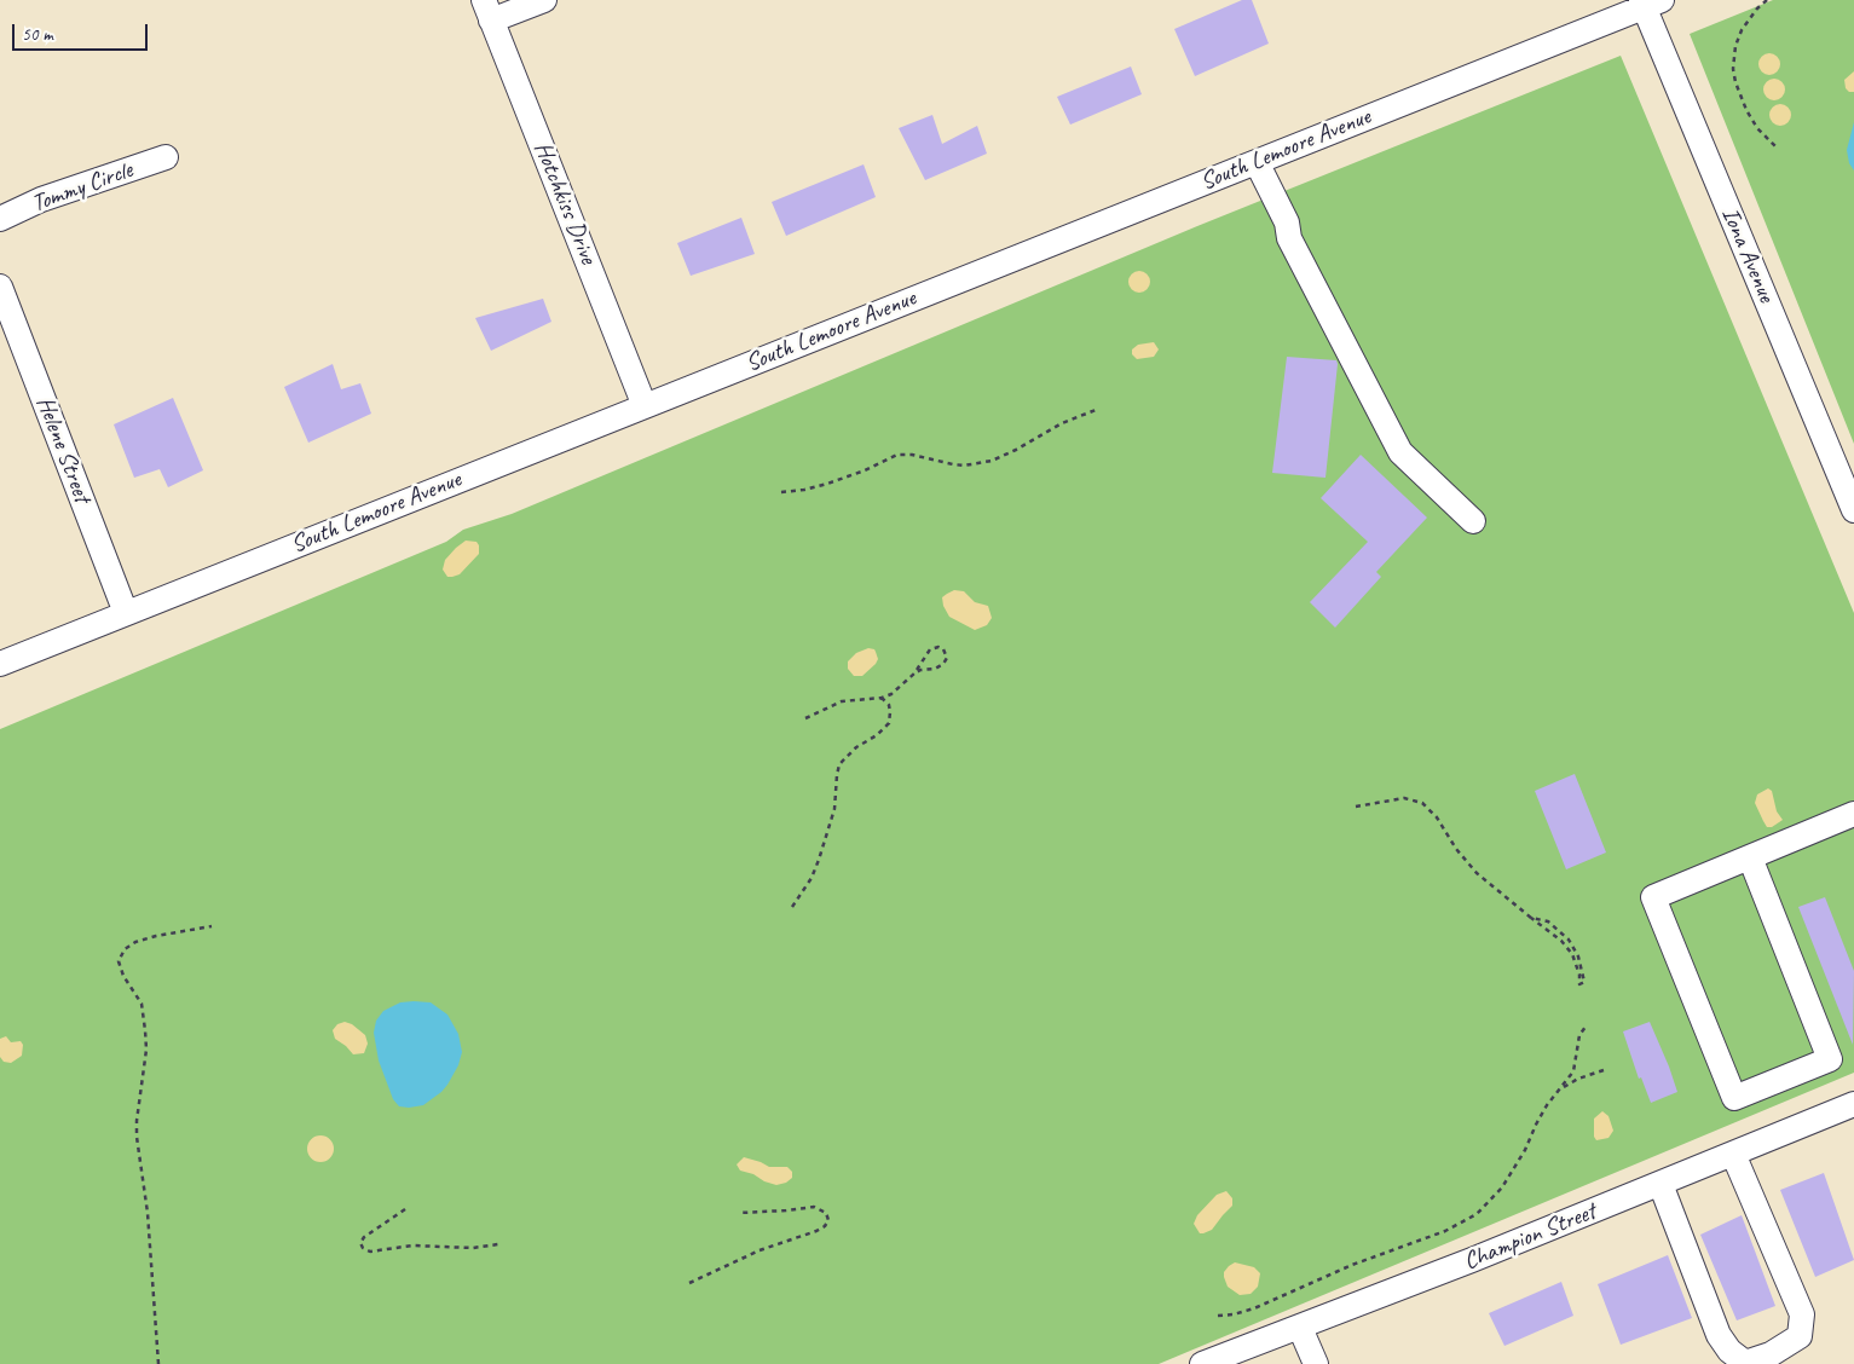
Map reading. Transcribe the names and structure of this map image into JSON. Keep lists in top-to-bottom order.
{
  "streets": {
    "street": [
      "South Lemoore Avenue",
      "Tommy Circle",
      "Hotchkiss Drive",
      "Iona Avenue",
      "Helene Street",
      "Champion Street"
    ]
  },
  "crossings": [
    ["South Lemoore Avenue", "Hotchkiss Drive"],
    ["South Lemoore Avenue", "Iona Avenue"],
    ["South Lemoore Avenue", "Helene Street"]
  ],
  "scale_bar": "50 m"
}
